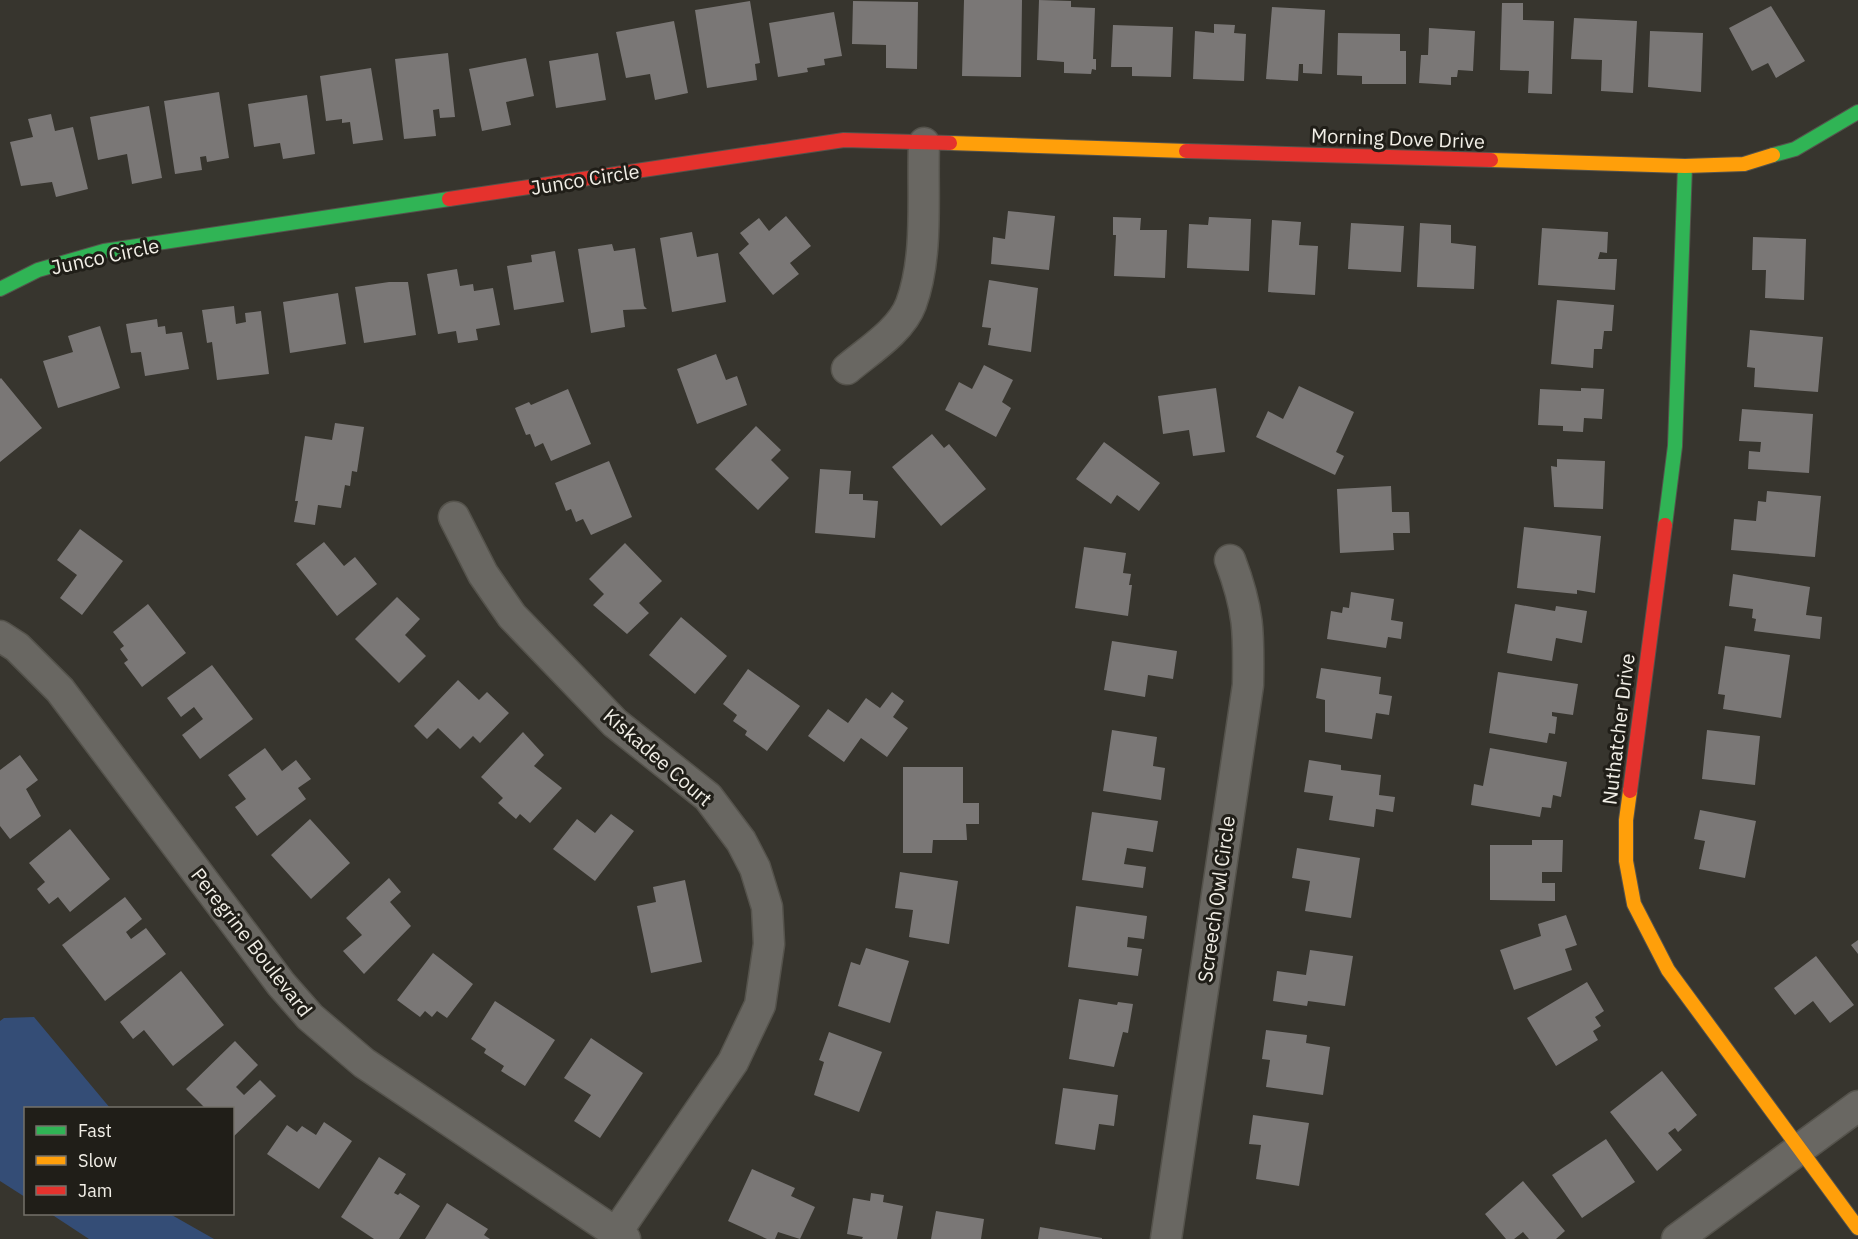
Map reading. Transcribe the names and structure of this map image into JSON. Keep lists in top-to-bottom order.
{
  "streets": {
    "street": [
      "Morning Dove Drive",
      "Junco Circle",
      "Nuthatcher Drive",
      "Kiskadee Court",
      "Screech Owl Circle",
      "Peregrine Boulevard"
    ]
  },
  "crossings": [
    ["Morning Dove Drive", "Junco Circle"],
    ["Morning Dove Drive", "Nuthatcher Drive"],
    ["Kiskadee Court", "Peregrine Boulevard"]
  ],
  "legend": ["Fast", "Slow", "Jam"]
}
